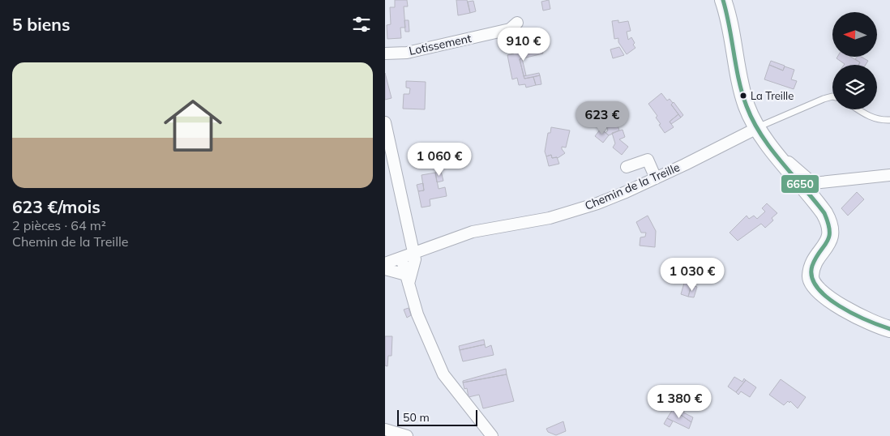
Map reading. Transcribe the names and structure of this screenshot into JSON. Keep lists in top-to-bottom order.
{
  "streets": {
    "street": ["Lotissement", "Chemin de la Treille"]
  },
  "places": ["La Treille"],
  "lines": ["transit line 6650"],
  "scale_bar": "50 m",
  "north": "left",
  "page": {
    "heading": "5 biens",
    "price": [
      "910 €",
      "623 €",
      "1 060 €",
      "1 030 €",
      "1 380 €"
    ],
    "list": [
      {
        "name": "623 €/mois",
        "note": "2 pièces · 64 m² · Chemin de la Treille"
      }
    ],
    "scale": "50 m"
  }
}
